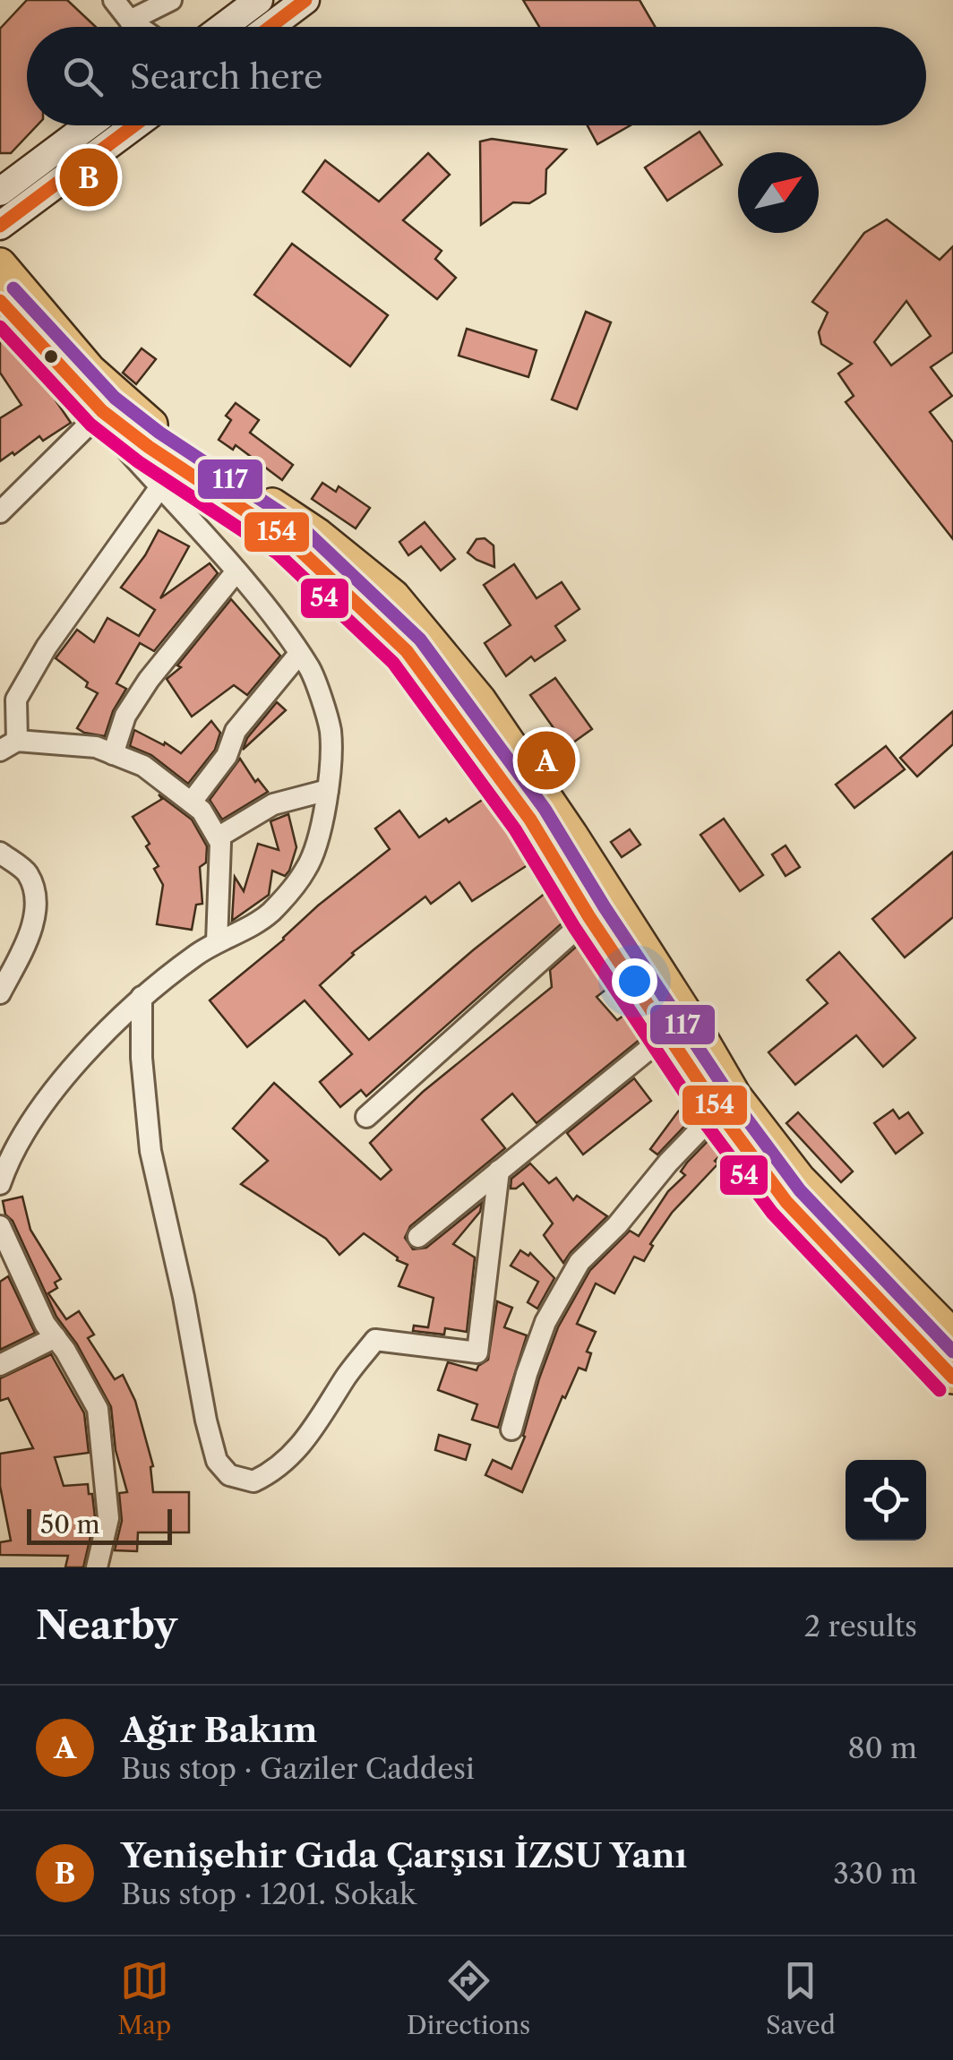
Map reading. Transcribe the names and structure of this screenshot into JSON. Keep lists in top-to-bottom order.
{
  "lines": ["transit line 154", "transit line 117", "transit line 54"],
  "scale_bar": "50 m",
  "north": "top right",
  "page": {
    "search": "Search here",
    "pins": ["B", "A"],
    "scale": "50 m",
    "heading": ["Nearby", "2 results"],
    "list": [
      {
        "mark": "A",
        "name": "Ağır Bakım",
        "note": "Bus stop · Gaziler Caddesi",
        "value": "80 m"
      },
      {
        "mark": "B",
        "name": "Yenişehir Gıda Çarşısı İZSU Yanı",
        "note": "Bus stop · 1201. Sokak",
        "value": "330 m"
      }
    ],
    "nav": ["Map", "Directions", "Saved"]
  }
}
